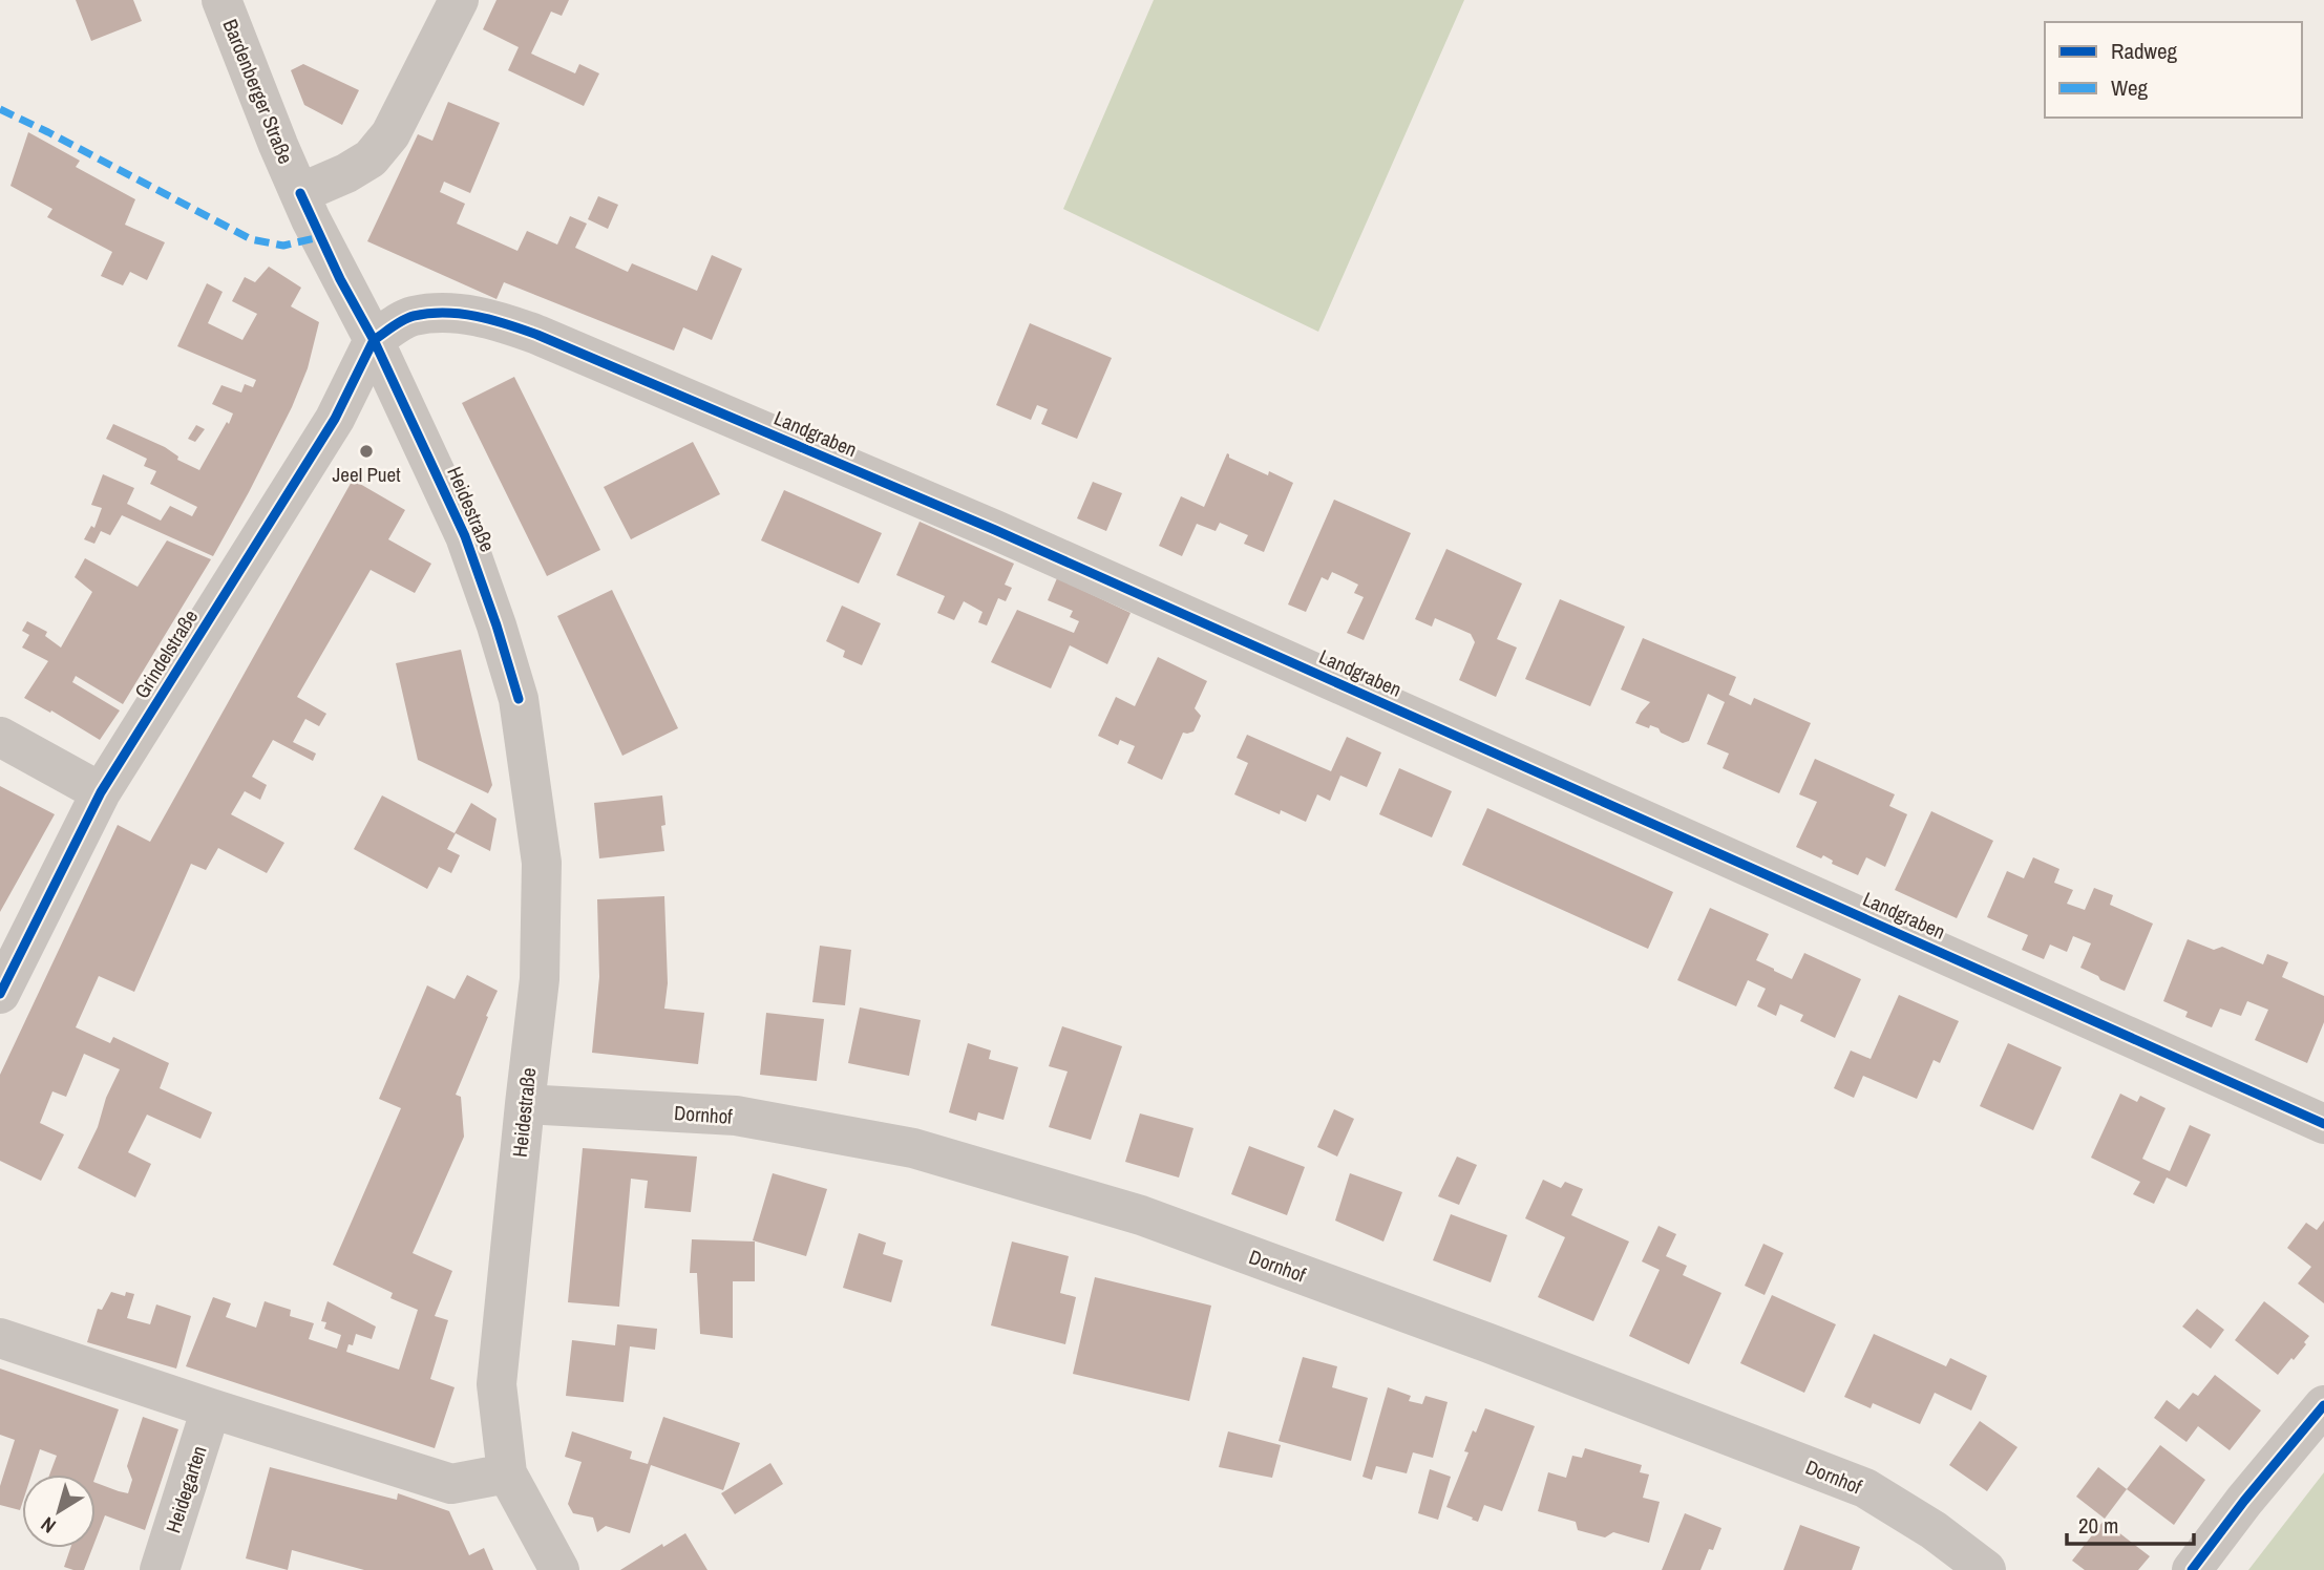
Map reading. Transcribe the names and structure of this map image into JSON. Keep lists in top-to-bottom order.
{
  "streets": {
    "street": [
      "Bardenberger Straße",
      "Landgraben",
      "Heidestraße",
      "Grindelstraße",
      "Dornhof",
      "Heidegarten"
    ]
  },
  "crossings": [
    ["Bardenberger Straße", "Landgraben"],
    ["Bardenberger Straße", "Heidestraße"],
    ["Bardenberger Straße", "Grindelstraße"],
    ["Landgraben", "Heidestraße"],
    ["Landgraben", "Grindelstraße"],
    ["Heidestraße", "Grindelstraße"],
    ["Heidestraße", "Dornhof"]
  ],
  "places": ["Jeel Puet"],
  "legend": ["Radweg", "Weg"],
  "scale_bar": "20 m",
  "north": "bottom left"
}
